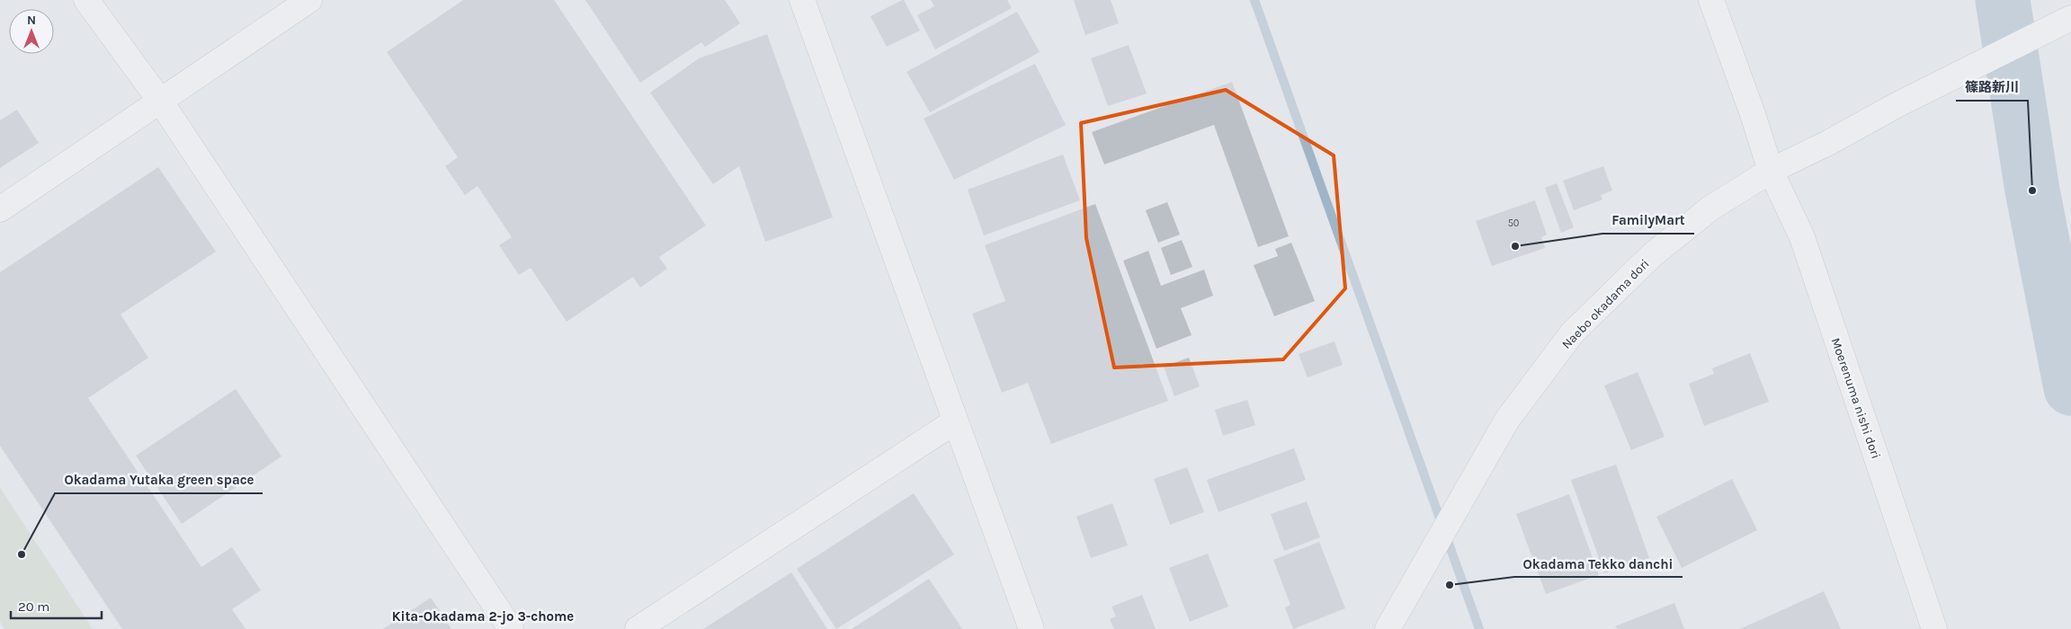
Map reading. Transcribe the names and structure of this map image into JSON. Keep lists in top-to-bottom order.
{
  "streets": {
    "street": ["Naebo okadama dori", "Moerenuma nishi dori"]
  },
  "crossings": [
    ["Naebo okadama dori", "Moerenuma nishi dori"]
  ],
  "districts": ["Kita-Okadama 2-jo 3-chome"],
  "places": [
    "篠路新川",
    "FamilyMart",
    "Okadama Yutaka green space",
    "Okadama Tekko danchi"
  ],
  "house_numbers": ["50"],
  "scale_bar": "20 m",
  "north": "top"
}
